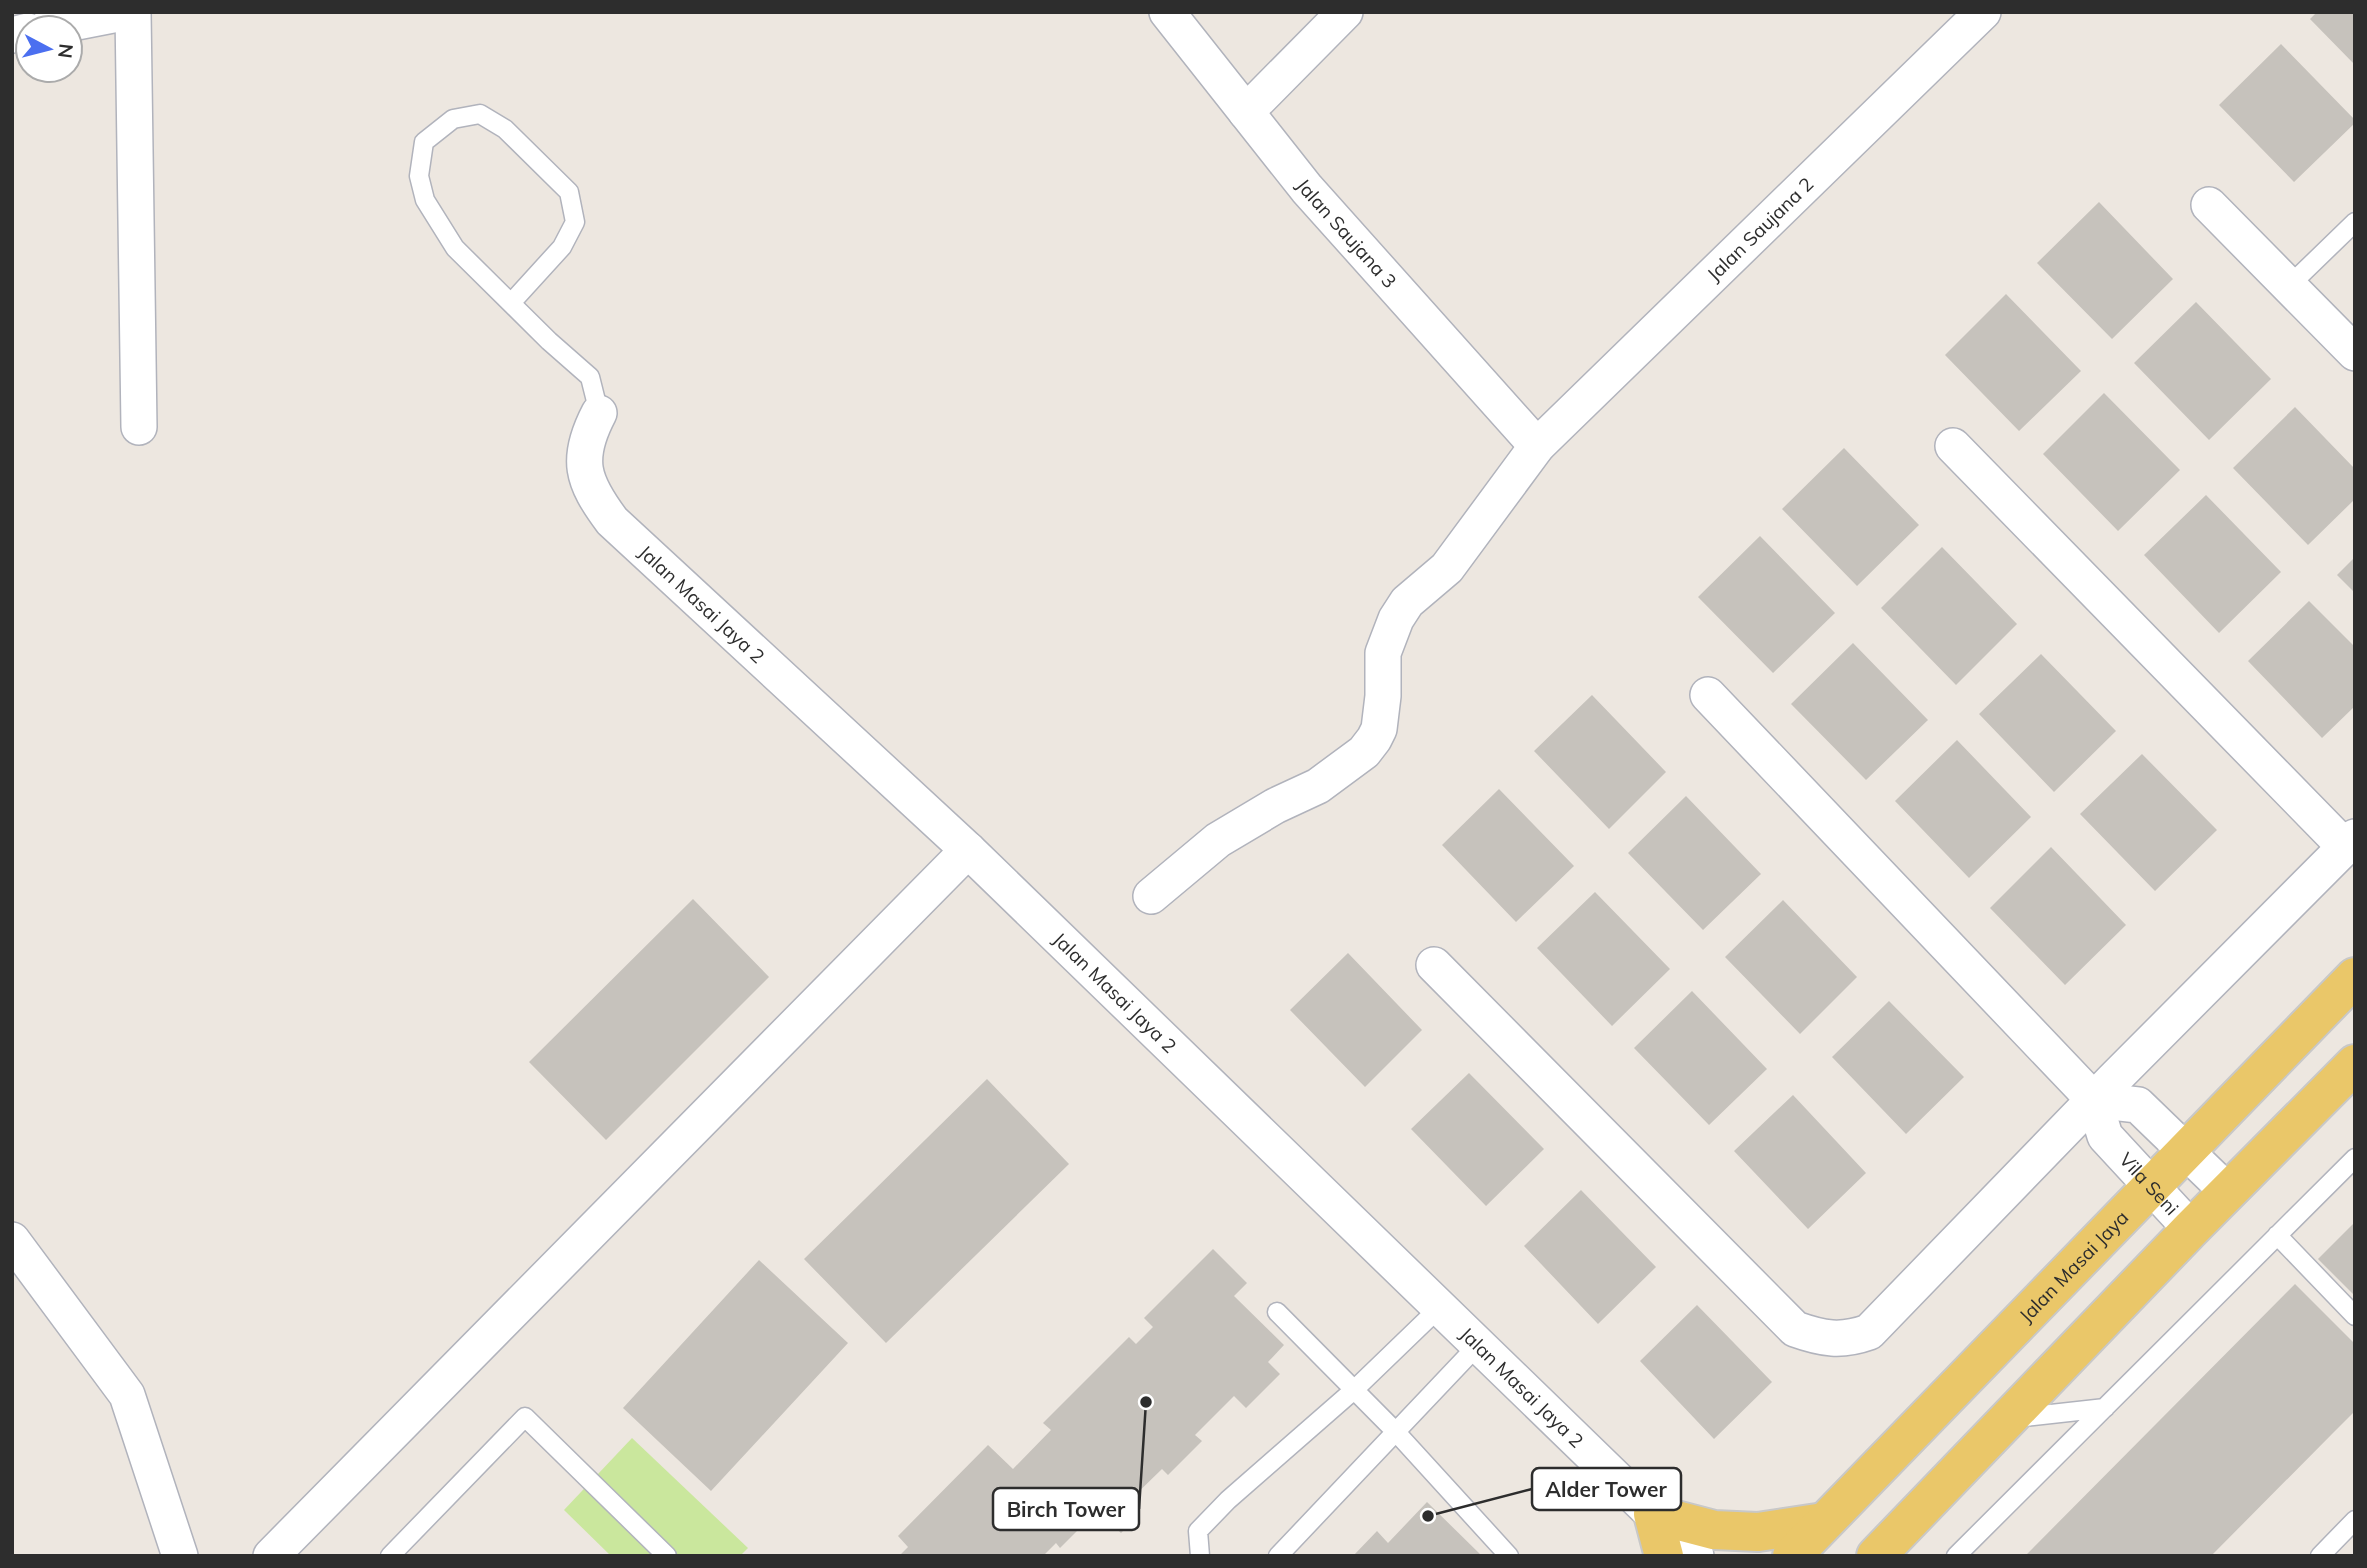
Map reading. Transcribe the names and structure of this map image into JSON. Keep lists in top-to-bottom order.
{
  "streets": {
    "main road": ["Jalan Masai Jaya"],
    "street": [
      "Jalan Saujana 2",
      "Jalan Saujana 3",
      "Jalan Masai Jaya 2",
      "Vila Seni"
    ]
  },
  "crossings": [
    ["Jalan Saujana 2", "Jalan Saujana 3"],
    ["Vila Seni", "Jalan Masai Jaya"]
  ],
  "places": ["Birch Tower", "Alder Tower"],
  "north": "right"
}
